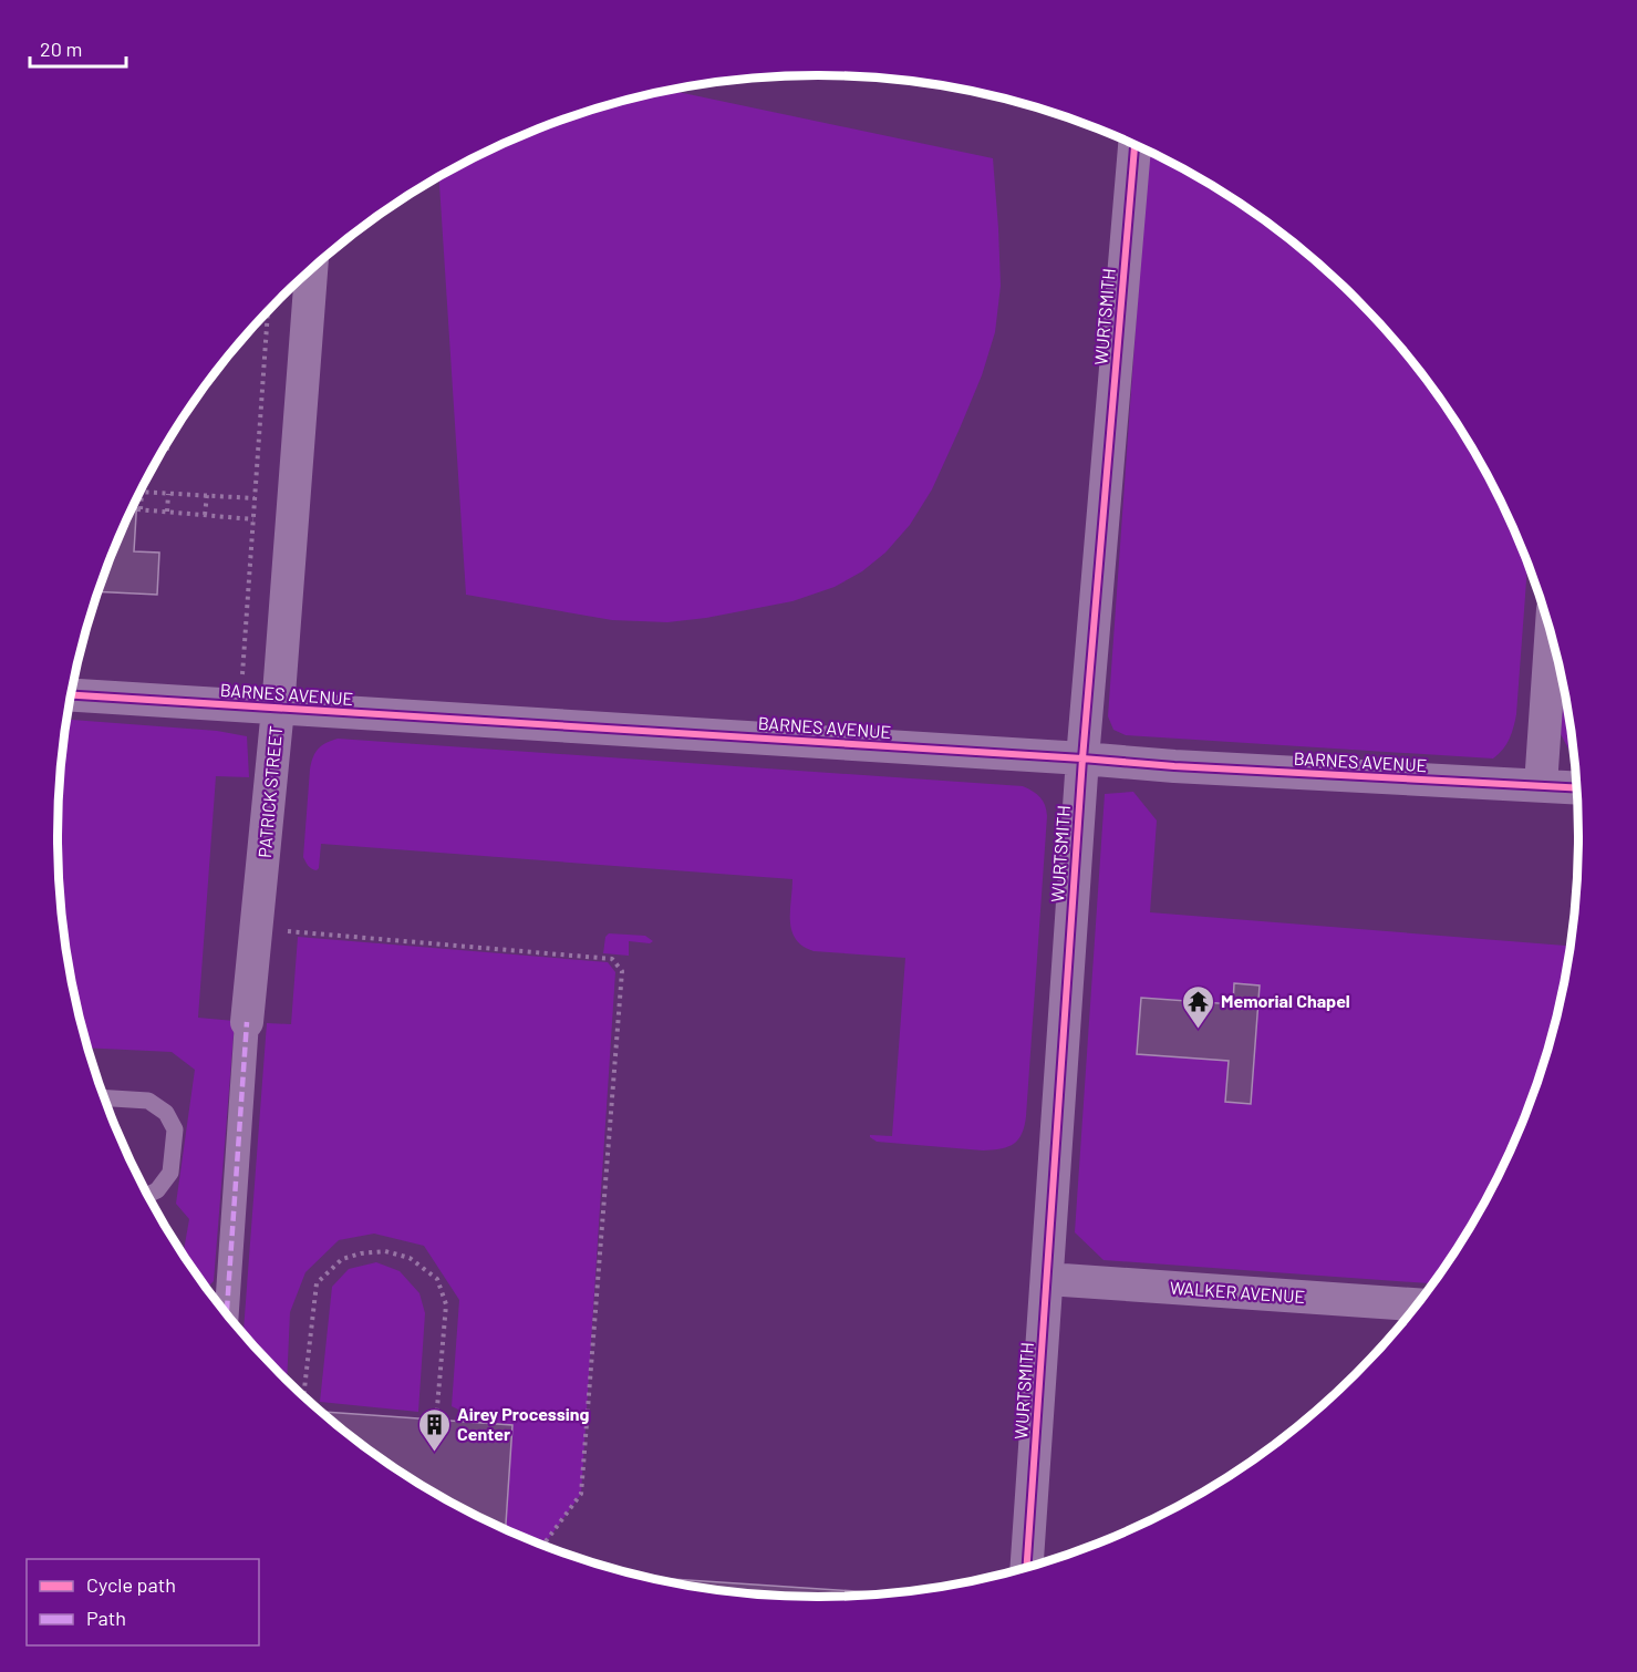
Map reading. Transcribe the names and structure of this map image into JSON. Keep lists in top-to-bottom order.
{
  "streets": {
    "street": [
      "WURTSMITH",
      "BARNES AVENUE",
      "PATRICK STREET",
      "WALKER AVENUE"
    ]
  },
  "crossings": [
    ["WURTSMITH", "BARNES AVENUE"],
    ["WURTSMITH", "WALKER AVENUE"],
    ["BARNES AVENUE", "PATRICK STREET"]
  ],
  "places": {
    "temple": ["Memorial Chapel"],
    "building": ["Airey Processing Center"]
  },
  "legend": ["Cycle path", "Path"],
  "scale_bar": "20 m"
}
